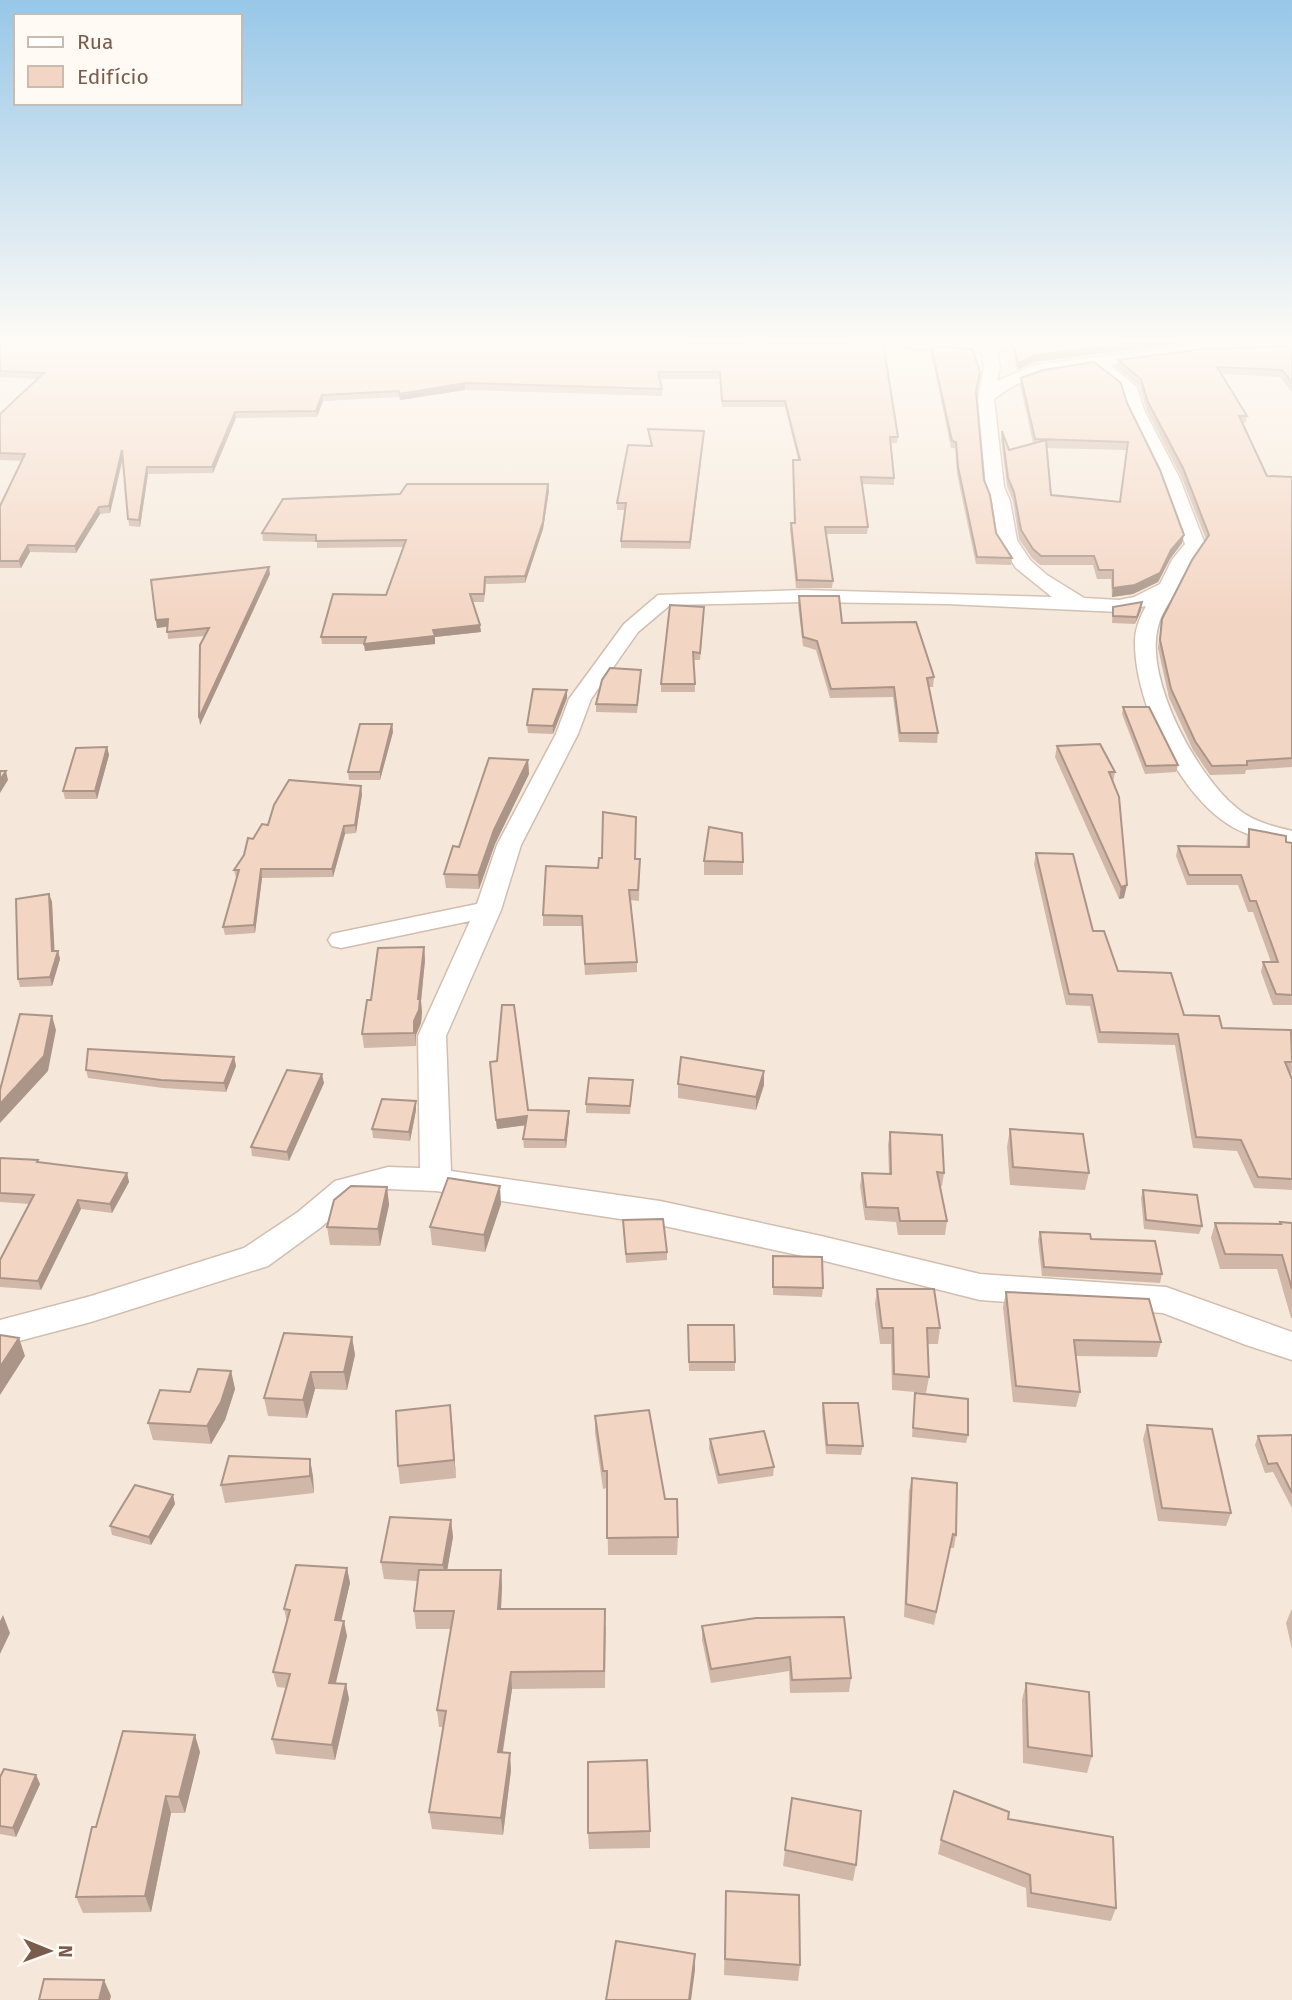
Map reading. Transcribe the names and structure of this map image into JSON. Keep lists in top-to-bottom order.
{
  "legend": ["Rua", "Edifício"],
  "north": "right"
}
